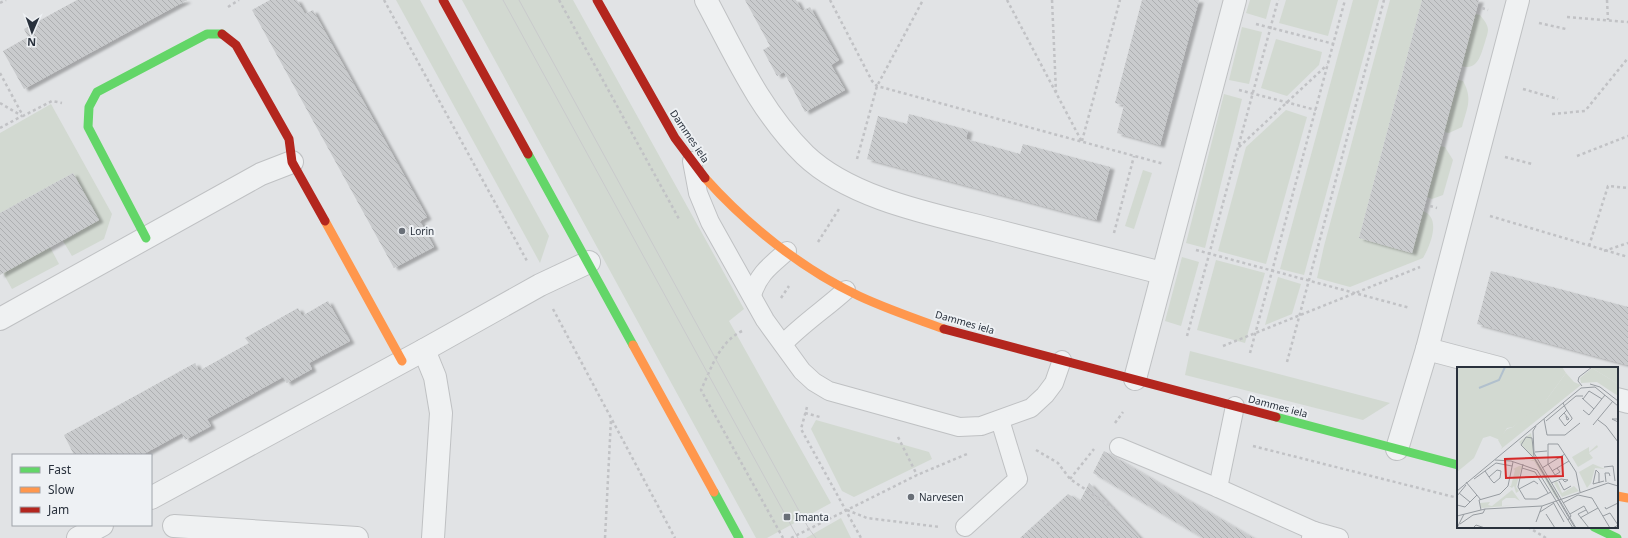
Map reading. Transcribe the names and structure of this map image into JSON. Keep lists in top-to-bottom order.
{
  "streets": {
    "street": ["Dammes iela"]
  },
  "places": {
    "other": ["Lorin", "Narvesen"],
    "transit": ["Imanta"]
  },
  "legend": ["Fast", "Slow", "Jam"],
  "north": "bottom"
}
